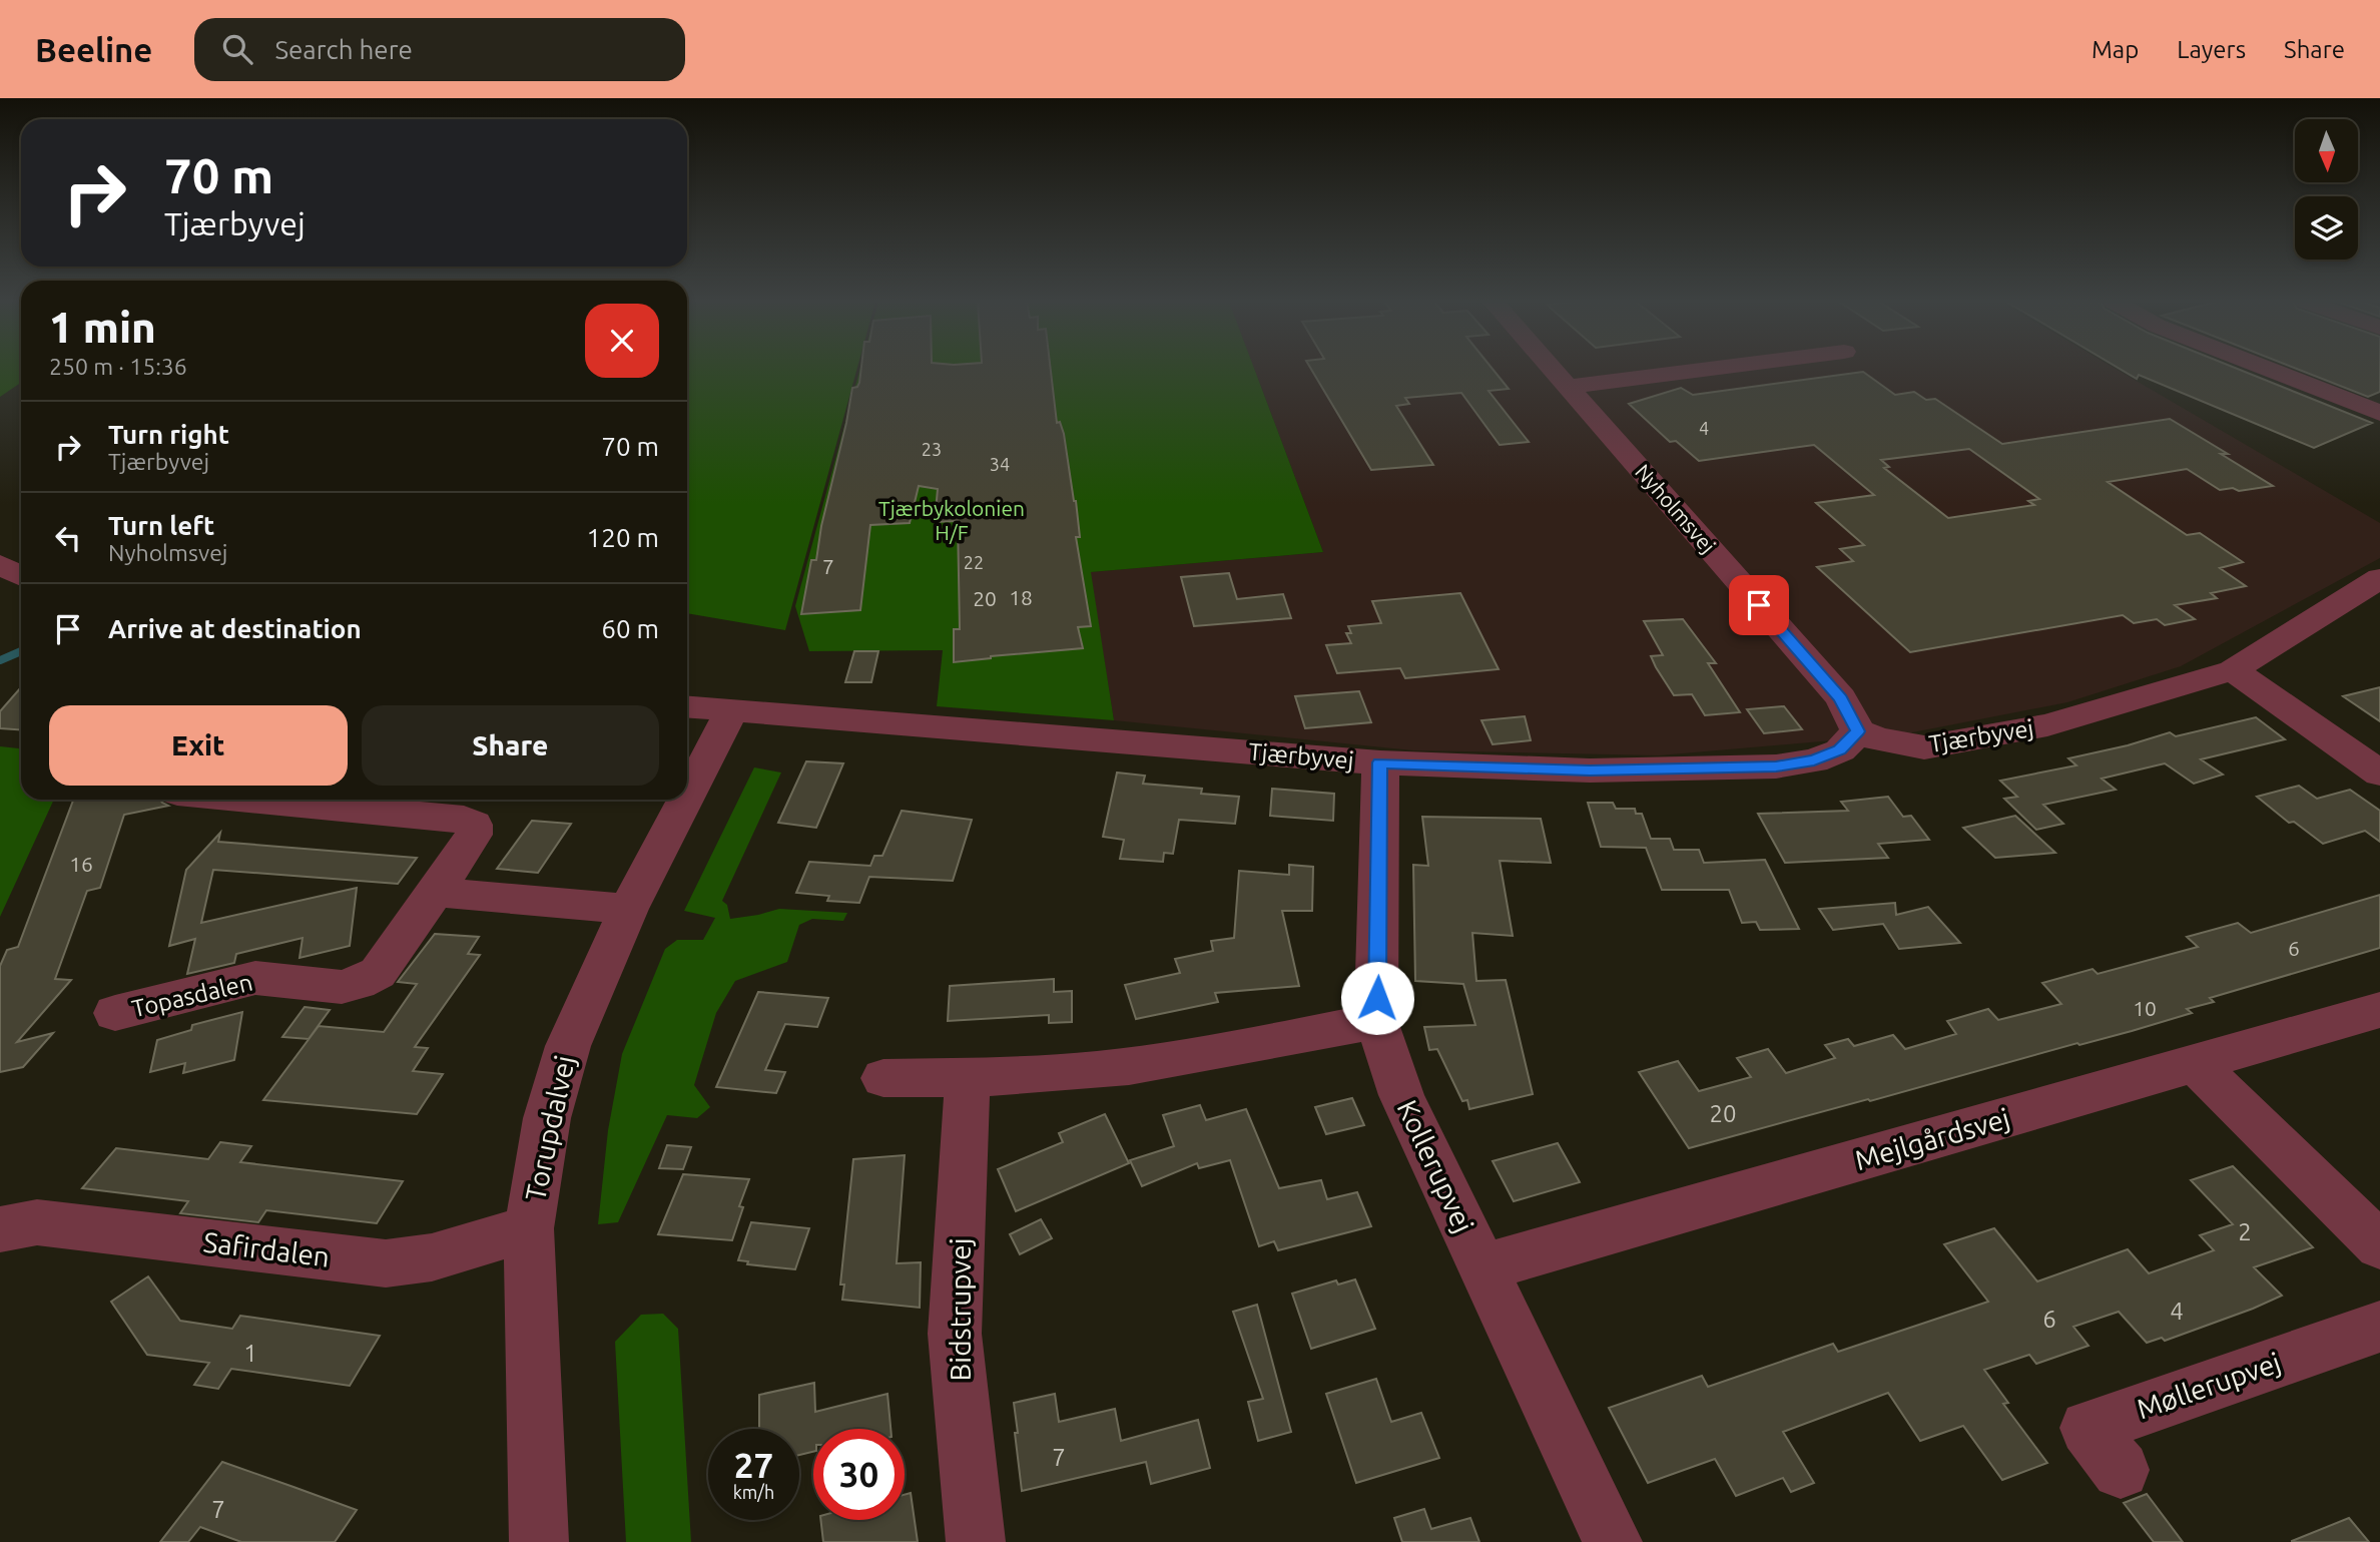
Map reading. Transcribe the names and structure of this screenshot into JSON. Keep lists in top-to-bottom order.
{
  "streets": {
    "street": [
      "Nyholmsvej",
      "Tjærbyvej",
      "Topasdalen",
      "Torupdalvej",
      "Mejlgårdsvej",
      "Kollerupvej",
      "Safirdalen",
      "Bidstrupvej",
      "Møllerupvej"
    ]
  },
  "crossings": [
    ["Nyholmsvej", "Tjærbyvej"],
    ["Tjærbyvej", "Torupdalvej"],
    ["Tjærbyvej", "Kollerupvej"],
    ["Torupdalvej", "Safirdalen"],
    ["Mejlgårdsvej", "Kollerupvej"]
  ],
  "parks": ["Tjærbykolonien H/F"],
  "house_numbers": [
    "4",
    "23",
    "34",
    "22",
    "7",
    "18",
    "20",
    "16",
    "6",
    "10",
    "20",
    "2",
    "4",
    "6",
    "1",
    "7",
    "7"
  ],
  "north": "bottom",
  "page": {
    "header": "Beeline",
    "search": "Search here",
    "nav": ["Map", "Layers", "Share"],
    "turn": ["70 m", "Tjærbyvej"],
    "heading": ["1 min", "250 m · 15:36"],
    "list": [
      {
        "name": "Turn right",
        "note": "Tjærbyvej",
        "value": "70 m"
      },
      {
        "name": "Turn left",
        "note": "Nyholmsvej",
        "value": "120 m"
      },
      {
        "name": "Arrive at destination",
        "value": "60 m"
      }
    ],
    "buttons": ["Exit", "Share"],
    "speed": "27 km/h",
    "limit": "30"
  }
}
